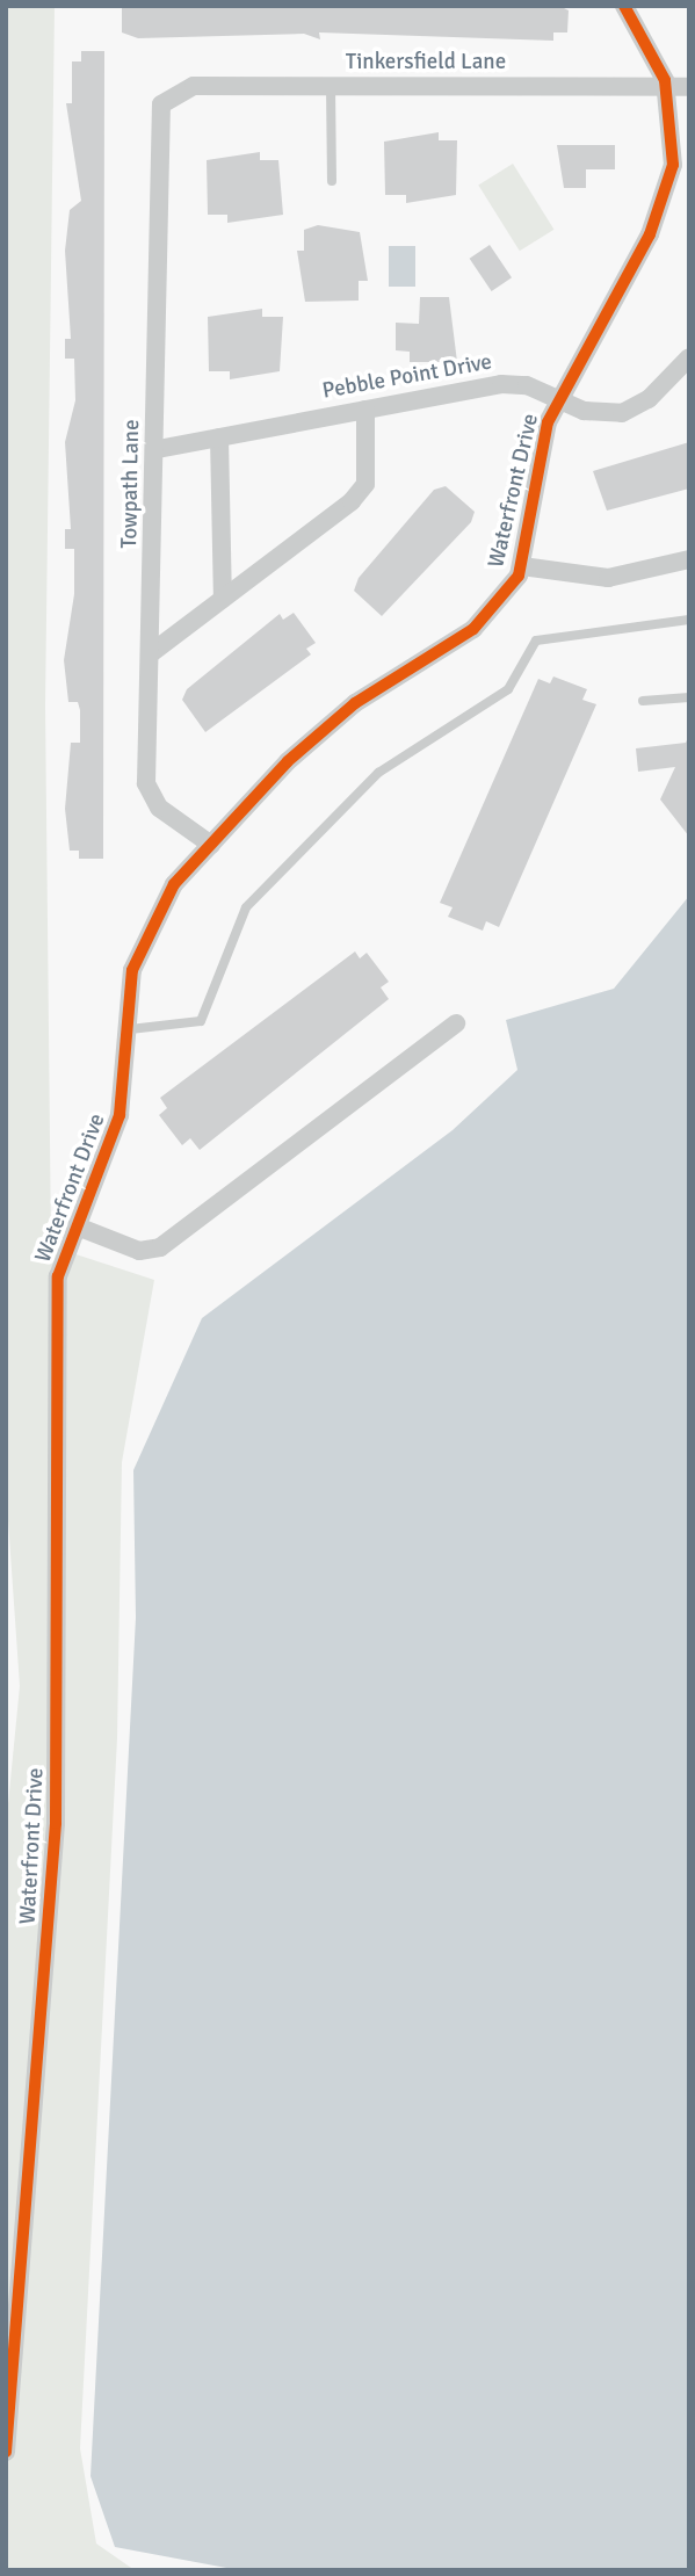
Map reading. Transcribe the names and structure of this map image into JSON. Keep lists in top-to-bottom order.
{
  "streets": {
    "street": [
      "Tinkersfield Lane",
      "Pebble Point Drive",
      "Towpath Lane",
      "Waterfront Drive"
    ]
  },
  "crossings": [
    ["Tinkersfield Lane", "Towpath Lane"],
    ["Tinkersfield Lane", "Waterfront Drive"],
    ["Pebble Point Drive", "Towpath Lane"],
    ["Pebble Point Drive", "Waterfront Drive"],
    ["Towpath Lane", "Waterfront Drive"]
  ]
}
